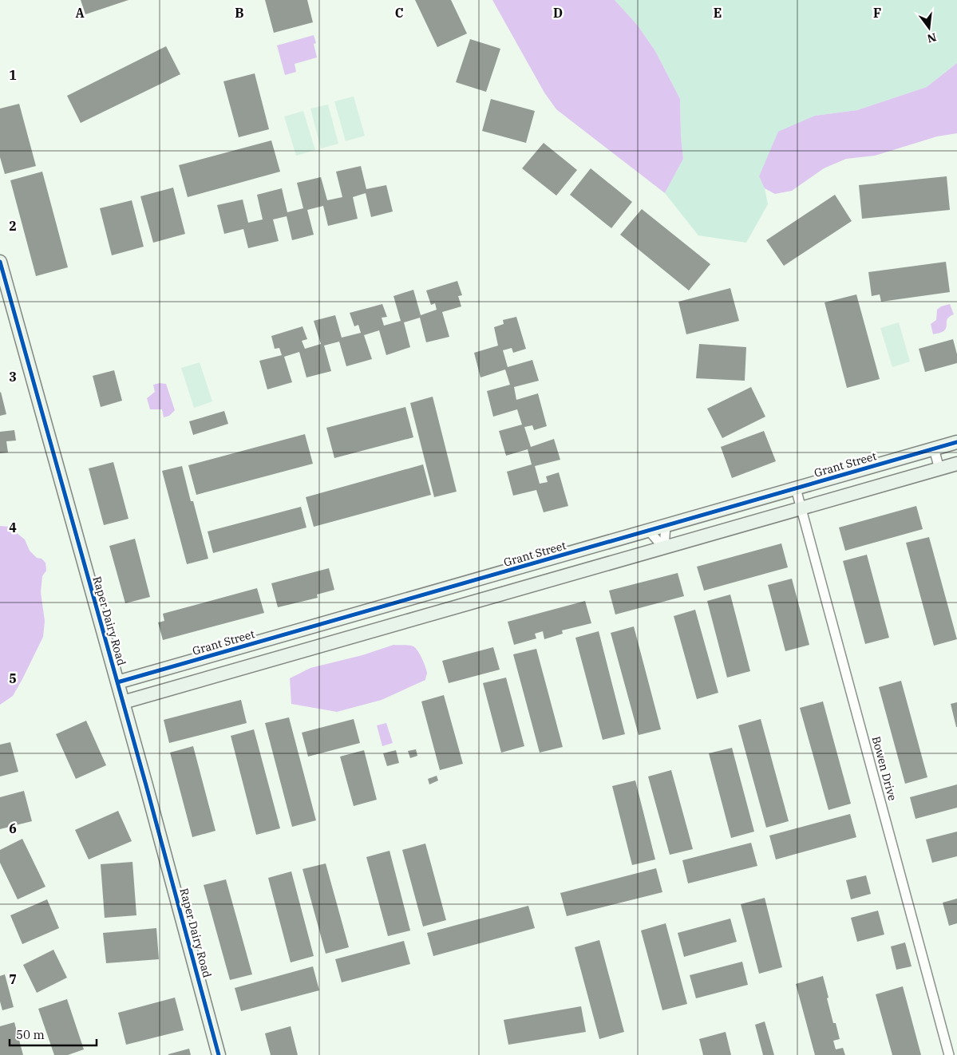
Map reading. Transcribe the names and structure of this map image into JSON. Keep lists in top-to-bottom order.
{
  "streets": {
    "street": ["Grant Street", "Raper Dairy Road", "Bowen Drive"]
  },
  "crossings": [
    ["Grant Street", "Raper Dairy Road"],
    ["Grant Street", "Bowen Drive"]
  ],
  "scale_bar": "50 m",
  "north": "bottom",
  "grid": {
    "columns": [
      "A",
      "B",
      "C",
      "D",
      "E",
      "F"
    ],
    "rows": [
      "1",
      "2",
      "3",
      "4",
      "5",
      "6",
      "7"
    ]
  }
}
